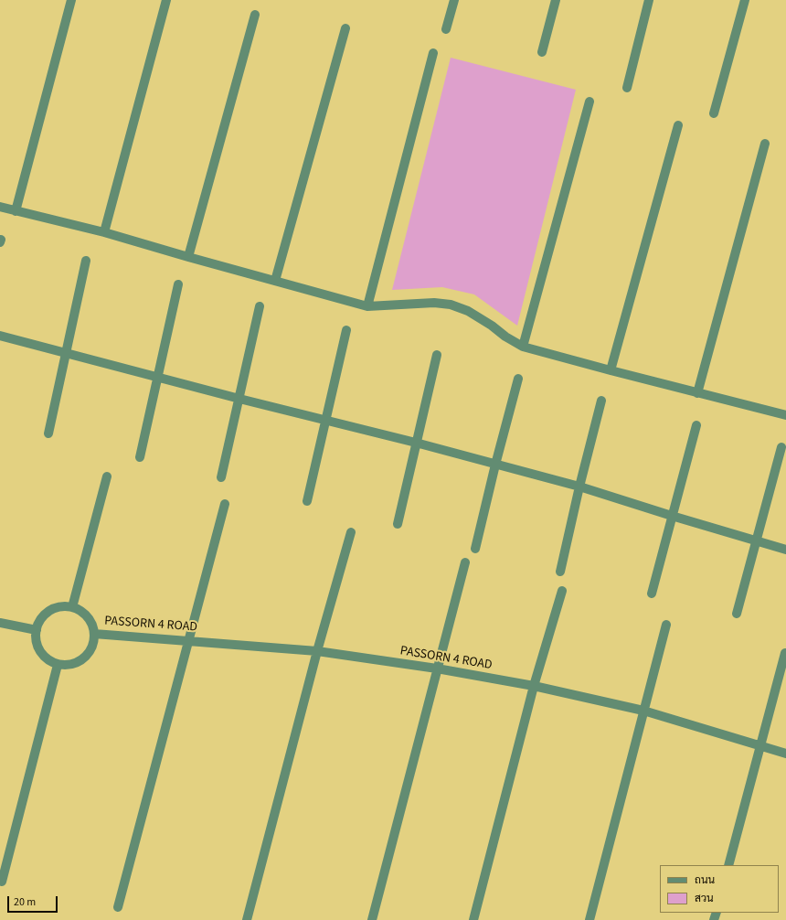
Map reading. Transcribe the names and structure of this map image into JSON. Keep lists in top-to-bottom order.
{
  "streets": {
    "street": ["PASSORN 4 ROAD"]
  },
  "legend": ["ถนน", "สวน"],
  "scale_bar": "20 m"
}
